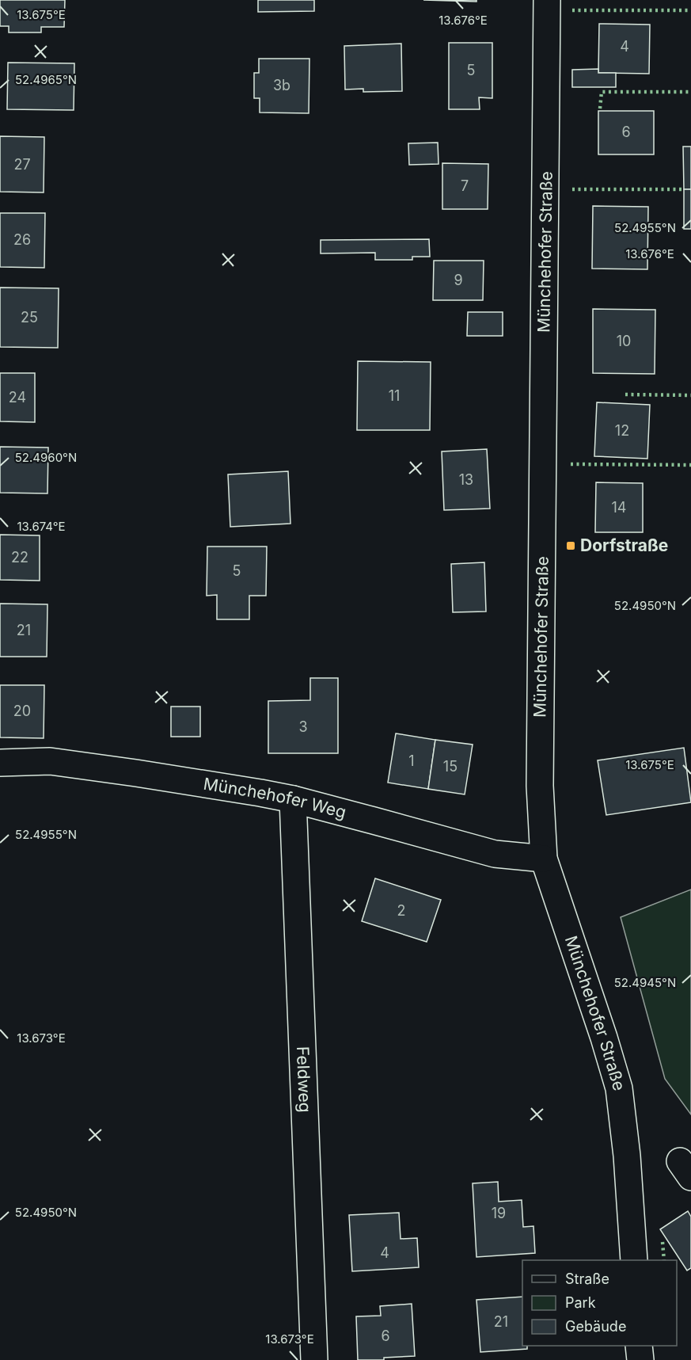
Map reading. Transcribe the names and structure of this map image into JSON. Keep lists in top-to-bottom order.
{
  "streets": {
    "street": ["Münchehofer Straße", "Münchehofer Weg", "Feldweg"]
  },
  "crossings": [
    ["Münchehofer Straße", "Münchehofer Weg"],
    ["Münchehofer Weg", "Feldweg"]
  ],
  "places": {
    "transit": ["Dorfstraße"]
  },
  "house_numbers": [
    "4",
    "5",
    "3b",
    "6",
    "27",
    "7",
    "26",
    "9",
    "25",
    "10",
    "11",
    "24",
    "12",
    "13",
    "14",
    "22",
    "5",
    "21",
    "20",
    "3",
    "1",
    "15",
    "2",
    "19",
    "4",
    "21",
    "6"
  ],
  "legend": ["Straße", "Park", "Gebäude"],
  "coordinates": [
    "13.675°E",
    "13.676°E",
    "52.4965°N",
    "52.4955°N",
    "52.4960°N",
    "13.674°E",
    "52.4950°N",
    "52.4945°N",
    "13.673°E"
  ]
}
